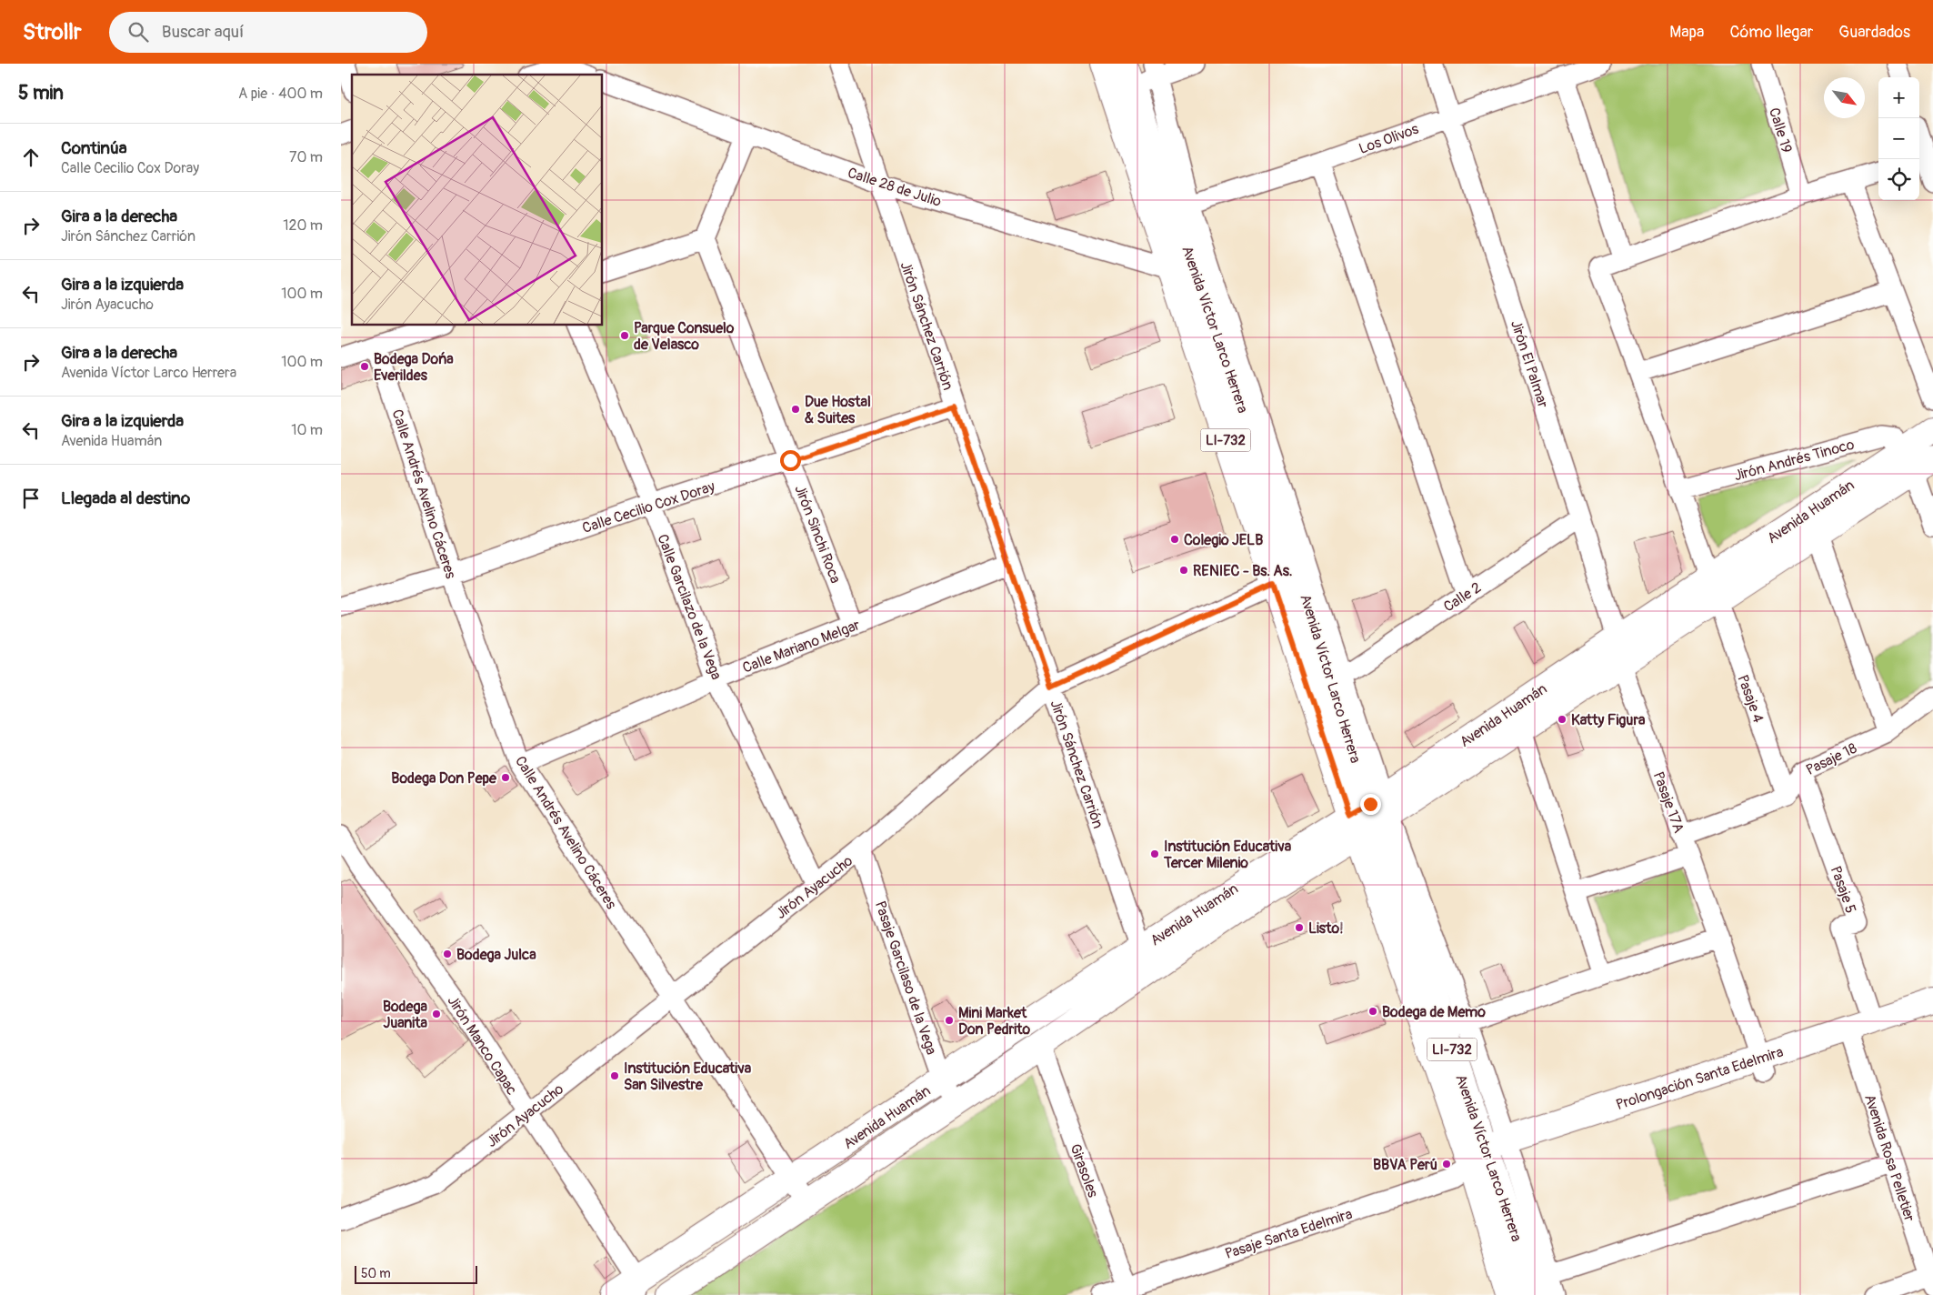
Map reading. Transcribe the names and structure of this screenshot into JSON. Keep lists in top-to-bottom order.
{
  "streets": {
    "main road": [
      "Avenida Víctor Larco Herrera",
      "LI-732",
      "Avenida Huamán",
      "Prolongación Santa Edelmira"
    ],
    "street": [
      "Calle 19",
      "Los Olivos",
      "Calle 28 de Julio",
      "Jirón Sánchez Carrión",
      "Jirón El Palmar",
      "Jirón Andrés Tinoco",
      "Calle Andrés Avelino Cáceres",
      "Calle Cecilio Cox Doray",
      "Jirón Sinchi Roca",
      "Calle 2",
      "Calle Garcilazo de la Vega",
      "Calle Mariano Melgar",
      "Pasaje 4",
      "Pasaje 18",
      "Pasaje 17A",
      "Jirón Ayacucho",
      "Pasaje 5",
      "Pasaje Garcilaso de la Vega",
      "Jirón Manco Capac",
      "Avenida Rosa Pelletier",
      "Girasoles",
      "Pasaje Santa Edelmira"
    ]
  },
  "crossings": [
    ["Los Olivos", "Avenida Víctor Larco Herrera"],
    ["Los Olivos", "Jirón El Palmar"],
    ["Calle 28 de Julio", "Jirón Sánchez Carrión"],
    ["Calle 28 de Julio", "Avenida Víctor Larco Herrera"],
    ["Jirón Sánchez Carrión", "Calle Cecilio Cox Doray"],
    ["Jirón Sánchez Carrión", "Avenida Huamán"],
    ["Jirón Sánchez Carrión", "Calle Mariano Melgar"],
    ["Jirón Sánchez Carrión", "Jirón Ayacucho"],
    ["Avenida Víctor Larco Herrera", "Avenida Huamán"],
    ["Avenida Víctor Larco Herrera", "Calle 2"],
    ["Avenida Víctor Larco Herrera", "Jirón Ayacucho"],
    ["Avenida Víctor Larco Herrera", "Prolongación Santa Edelmira"],
    ["Avenida Víctor Larco Herrera", "Pasaje Santa Edelmira"],
    ["Jirón El Palmar", "Avenida Huamán"],
    ["Jirón El Palmar", "Calle 2"],
    ["Jirón El Palmar", "Pasaje 17A"],
    ["Jirón Andrés Tinoco", "Avenida Huamán"],
    ["Jirón Andrés Tinoco", "Pasaje 4"],
    ["Calle Andrés Avelino Cáceres", "Calle Cecilio Cox Doray"],
    ["Calle Andrés Avelino Cáceres", "Avenida Huamán"],
    ["Calle Andrés Avelino Cáceres", "Calle Mariano Melgar"],
    ["Calle Andrés Avelino Cáceres", "Jirón Ayacucho"],
    ["Calle Cecilio Cox Doray", "Jirón Sinchi Roca"],
    ["Calle Cecilio Cox Doray", "Calle Garcilazo de la Vega"],
    ["Avenida Huamán", "Pasaje 4"],
    ["Avenida Huamán", "Pasaje 17A"],
    ["Avenida Huamán", "Pasaje Garcilaso de la Vega"],
    ["Avenida Huamán", "Jirón Manco Capac"],
    ["Avenida Huamán", "Girasoles"],
    ["Jirón Sinchi Roca", "Calle Mariano Melgar"],
    ["Calle Garcilazo de la Vega", "Calle Mariano Melgar"],
    ["Calle Garcilazo de la Vega", "Jirón Ayacucho"],
    ["Pasaje 4", "Pasaje 18"],
    ["Pasaje 18", "Pasaje 5"],
    ["Pasaje 17A", "Prolongación Santa Edelmira"],
    ["Jirón Ayacucho", "Pasaje Garcilaso de la Vega"],
    ["Jirón Ayacucho", "Jirón Manco Capac"],
    ["Pasaje 5", "Prolongación Santa Edelmira"],
    ["Prolongación Santa Edelmira", "Avenida Rosa Pelletier"],
    ["Prolongación Santa Edelmira", "Pasaje Santa Edelmira"],
    ["Girasoles", "Pasaje Santa Edelmira"]
  ],
  "places": [
    "Parque Consuelo de Velasco",
    "Bodega Dońa Everildes",
    "Due Hostal & Suites",
    "Colegio JELB",
    "RENIEC - Bs. As.",
    "Katty Figura",
    "Bodega Don Pepe",
    "Institución Educativa Tercer Milenio",
    "Listo!",
    "Bodega Julca",
    "Bodega de Memo",
    "Bodega Juanita",
    "Mini Market Don Pedrito",
    "Institución Educativa San Silvestre",
    "BBVA Perú"
  ],
  "scale_bar": "50 m",
  "north": "bottom right",
  "page": {
    "header": "Strollr",
    "search": "Buscar aquí",
    "nav": ["Mapa", "Cómo llegar", "Guardados"],
    "heading": ["5 min", "A pie · 400 m"],
    "map_buttons": ["+", "−"],
    "list": [
      ["Continúa", "Calle Cecilio Cox Doray", "70 m"],
      ["Gira a la derecha", "Jirón Sánchez Carrión", "120 m"],
      ["Gira a la izquierda", "Jirón Ayacucho", "100 m"],
      ["Gira a la derecha", "Avenida Víctor Larco Herrera", "100 m"],
      ["Gira a la izquierda", "Avenida Huamán", "10 m"],
      "Llegada al destino"
    ],
    "scale": "50 m"
  }
}
